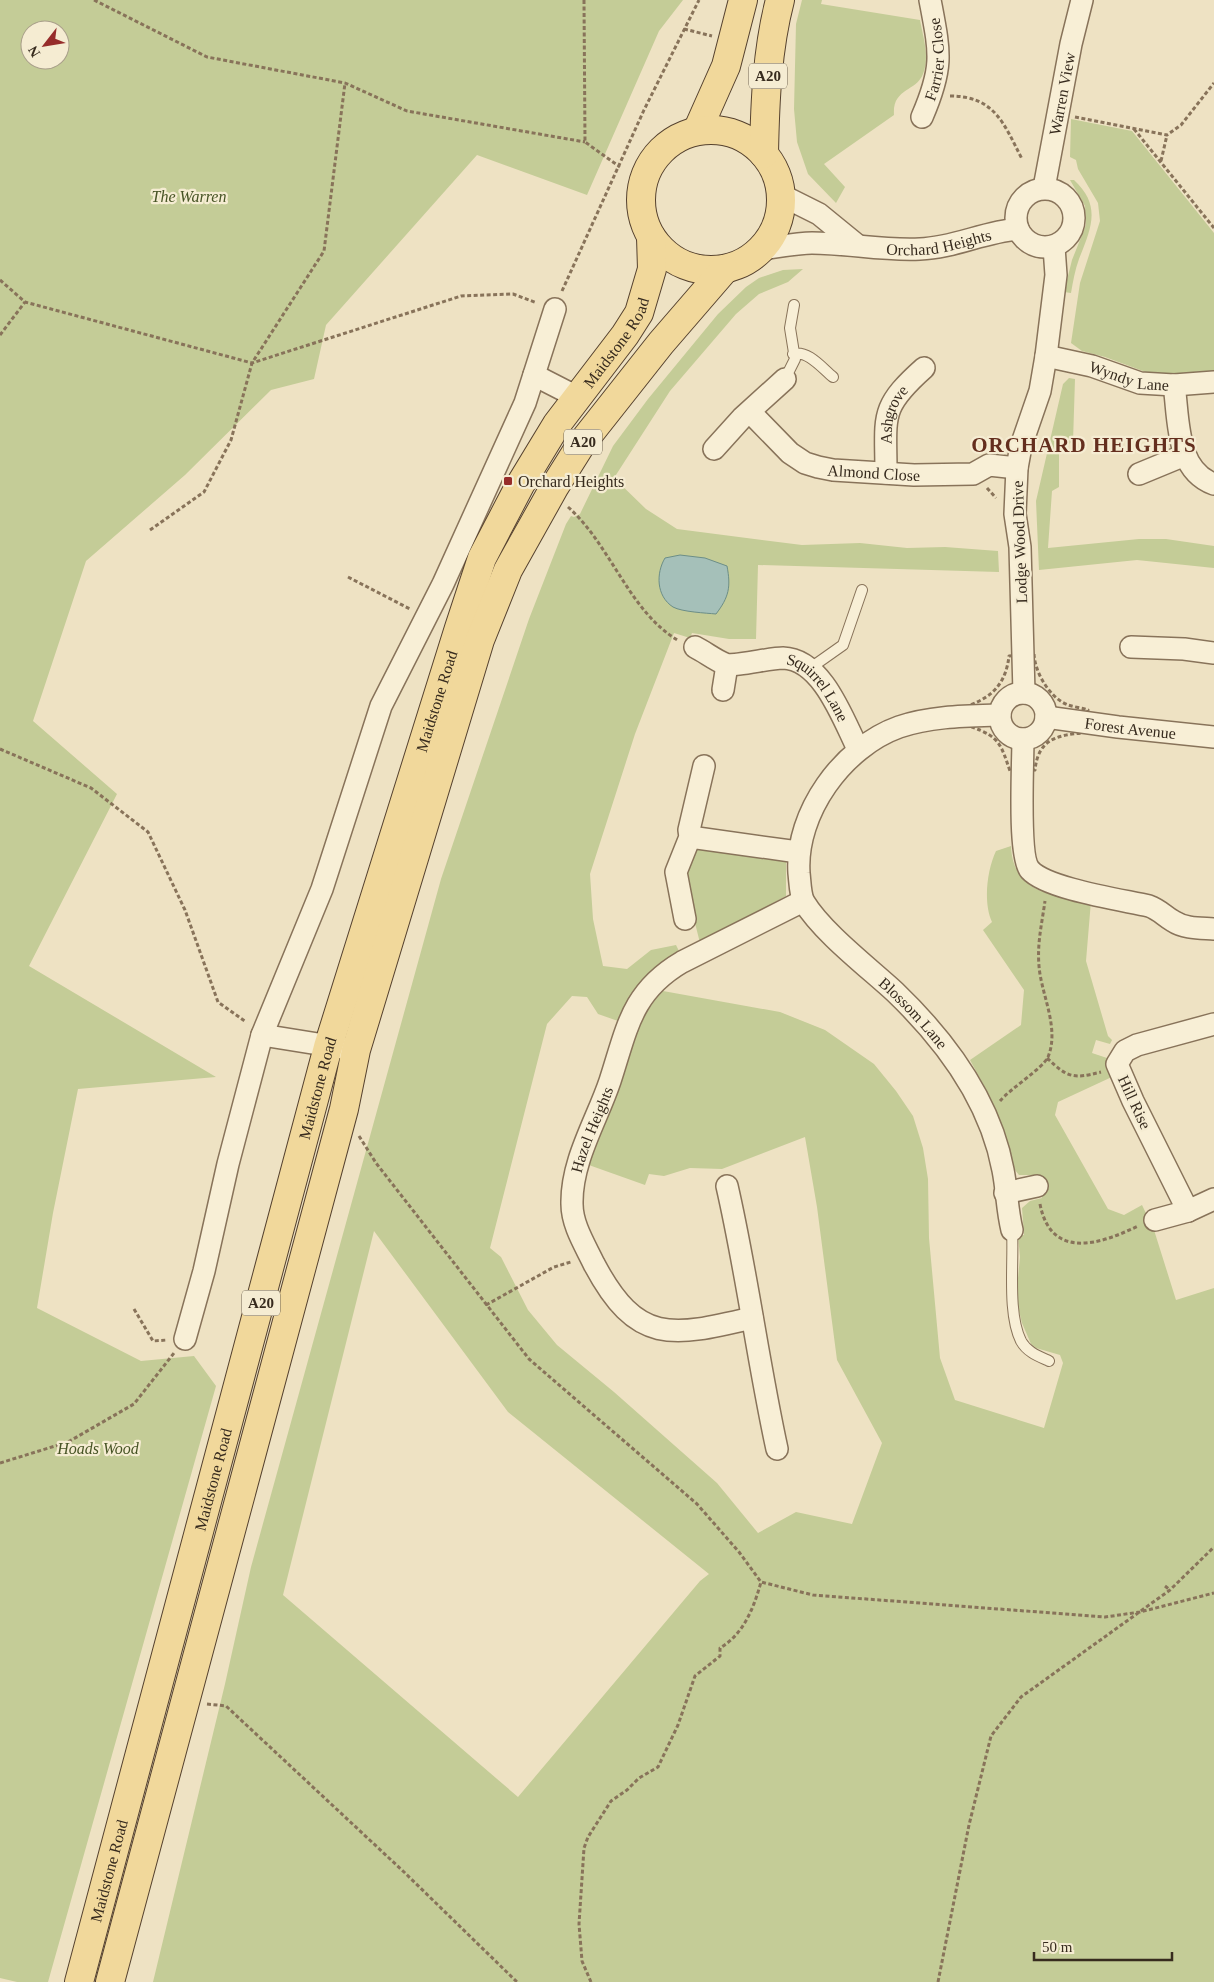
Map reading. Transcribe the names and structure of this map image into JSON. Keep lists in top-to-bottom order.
{
  "streets": {
    "main road": ["A20", "Maidstone Road"],
    "street": [
      "Farrier Close",
      "Warren View",
      "Orchard Heights",
      "Wyndy Lane",
      "Ashgrove",
      "Almond Close",
      "Lodge Wood Drive",
      "Squirrel Lane",
      "Forest Avenue",
      "Blossom Lane",
      "Hill Rise",
      "Hazel Heights"
    ]
  },
  "crossings": [
    ["A20", "Orchard Heights"],
    ["A20", "Maidstone Road"],
    ["Warren View", "Orchard Heights"],
    ["Warren View", "Lodge Wood Drive"],
    ["Orchard Heights", "Maidstone Road"],
    ["Orchard Heights", "Lodge Wood Drive"],
    ["Wyndy Lane", "Lodge Wood Drive"],
    ["Ashgrove", "Almond Close"],
    ["Almond Close", "Lodge Wood Drive"],
    ["Lodge Wood Drive", "Forest Avenue"],
    ["Blossom Lane", "Hazel Heights"]
  ],
  "districts": ["ORCHARD HEIGHTS"],
  "parks": ["The Warren", "Hoads Wood"],
  "places": {
    "transit": ["Orchard Heights"]
  },
  "scale_bar": "50 m",
  "north": "bottom left"
}
